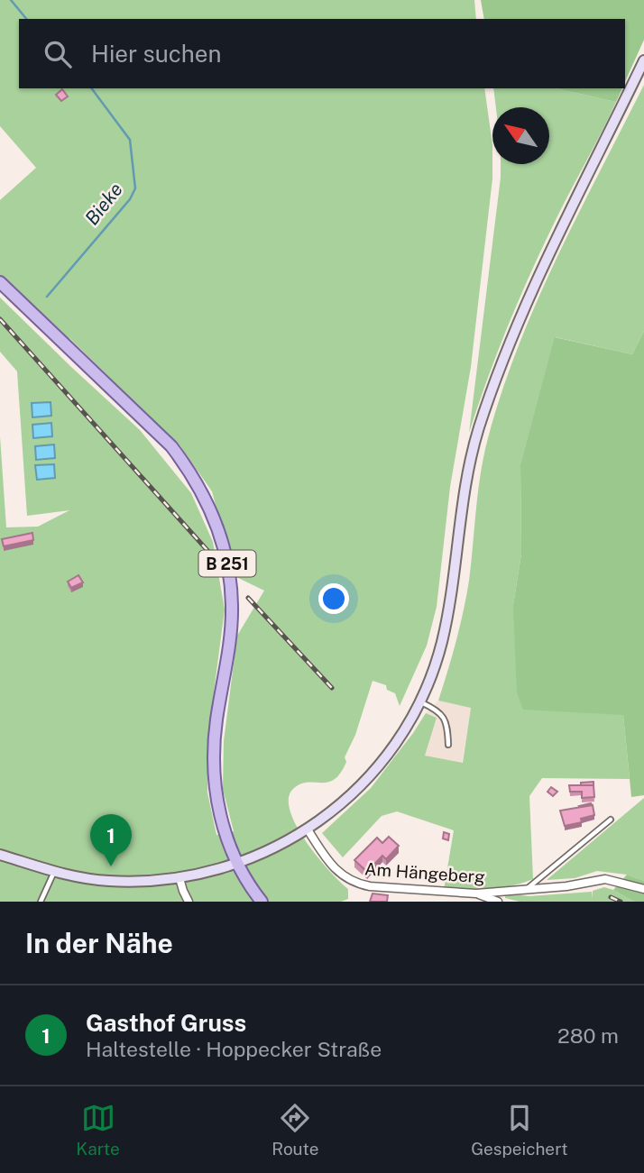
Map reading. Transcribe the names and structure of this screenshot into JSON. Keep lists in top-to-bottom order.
{
  "streets": {
    "main road": ["B 251"],
    "street": ["Am Hängeberg"]
  },
  "water": ["Bieke"],
  "north": "top left",
  "page": {
    "search": "Hier suchen",
    "pins": "1",
    "heading": "In der Nähe",
    "list": [
      {
        "mark": "1",
        "name": "Gasthof Gruss",
        "note": "Haltestelle · Hoppecker Straße",
        "value": "280 m"
      }
    ],
    "nav": ["Karte", "Route", "Gespeichert"]
  }
}
